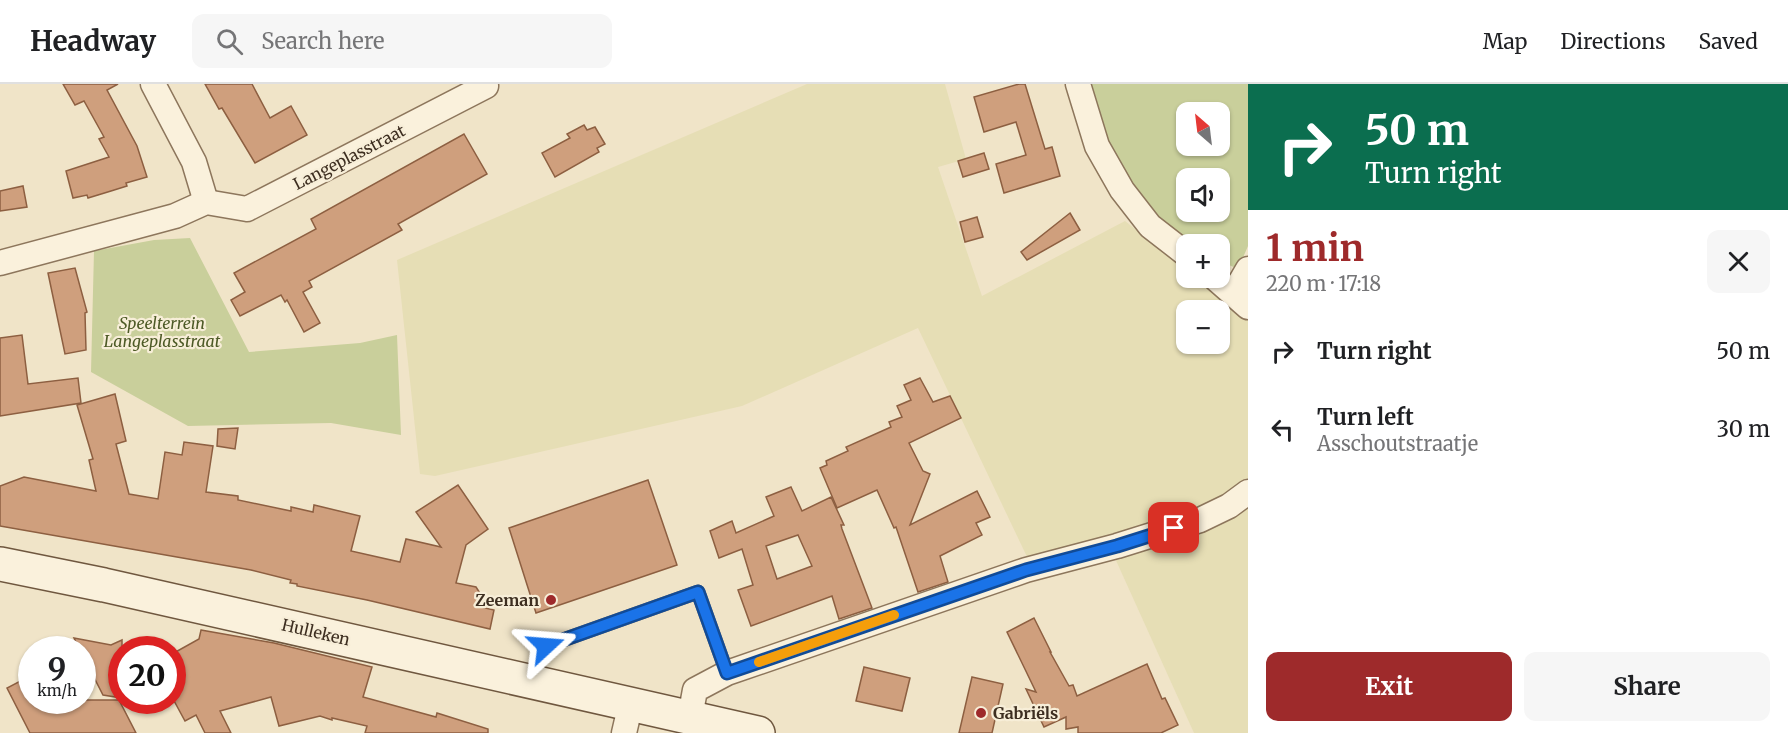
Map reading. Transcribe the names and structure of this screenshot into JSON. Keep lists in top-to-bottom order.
{
  "streets": {
    "main road": ["Hulleken"],
    "street": ["Langeplasstraat"]
  },
  "parks": ["Speelterrein Langeplasstraat"],
  "places": ["Zeeman", "Gabriëls"],
  "north": "top left",
  "page": {
    "header": "Headway",
    "search": "Search here",
    "nav": ["Map", "Directions", "Saved"],
    "turn": ["50 m", "Turn right"],
    "map_buttons": ["+", "−"],
    "heading": ["1 min", "220 m · 17:18"],
    "list": [
      {
        "name": "Turn right",
        "value": "50 m"
      },
      {
        "name": "Turn left",
        "note": "Asschoutstraatje",
        "value": "30 m"
      }
    ],
    "speed": "9 km/h",
    "limit": "20",
    "buttons": ["Exit", "Share"]
  }
}
